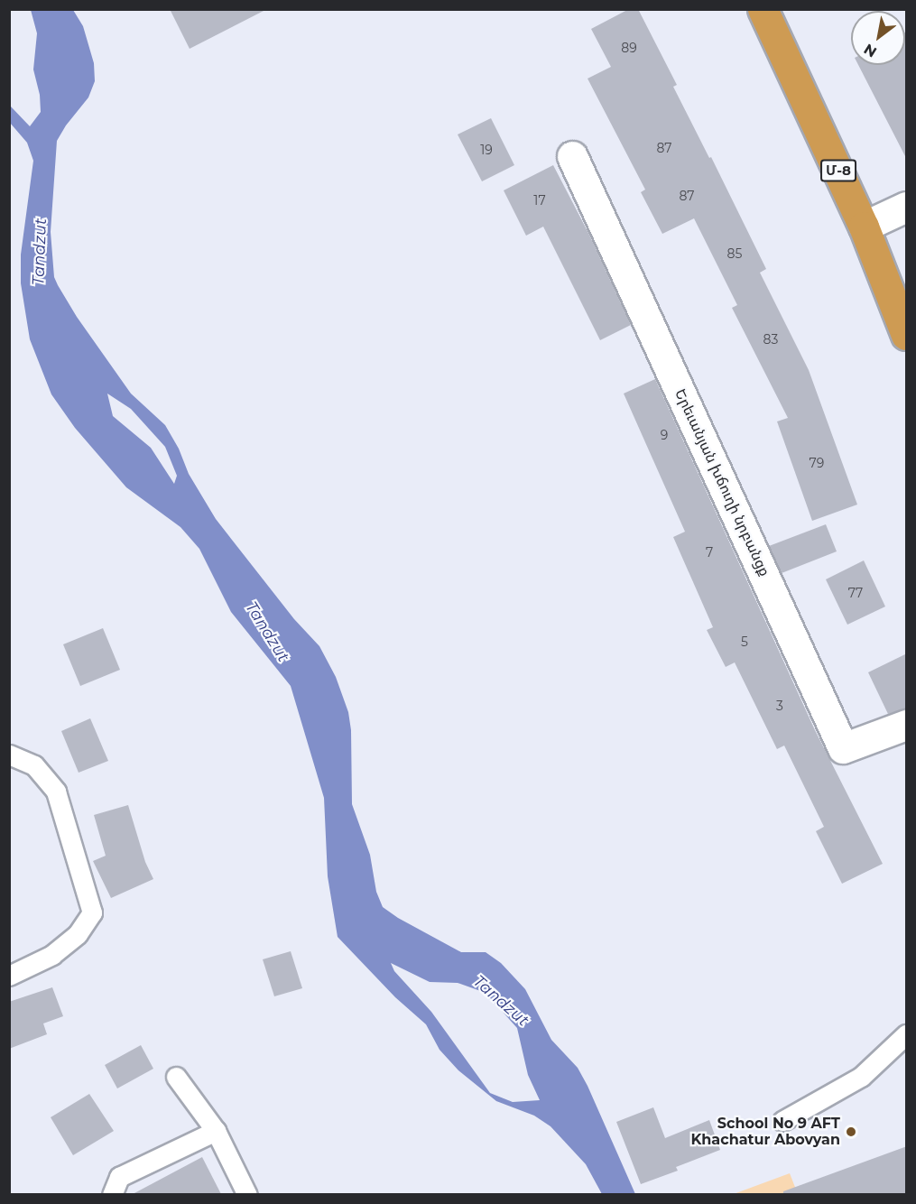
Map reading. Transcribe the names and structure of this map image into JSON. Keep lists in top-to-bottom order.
{
  "streets": {
    "highway": ["Մ-8"],
    "street": ["Երեւանյան խճուղի նրբանցք"]
  },
  "water": ["Tandzut"],
  "places": ["School No 9 AFT Khachatur Abovyan"],
  "house_numbers": [
    "89",
    "87",
    "19",
    "87",
    "17",
    "85",
    "83",
    "9",
    "79",
    "7",
    "77",
    "5",
    "3"
  ],
  "north": "bottom left"
}
